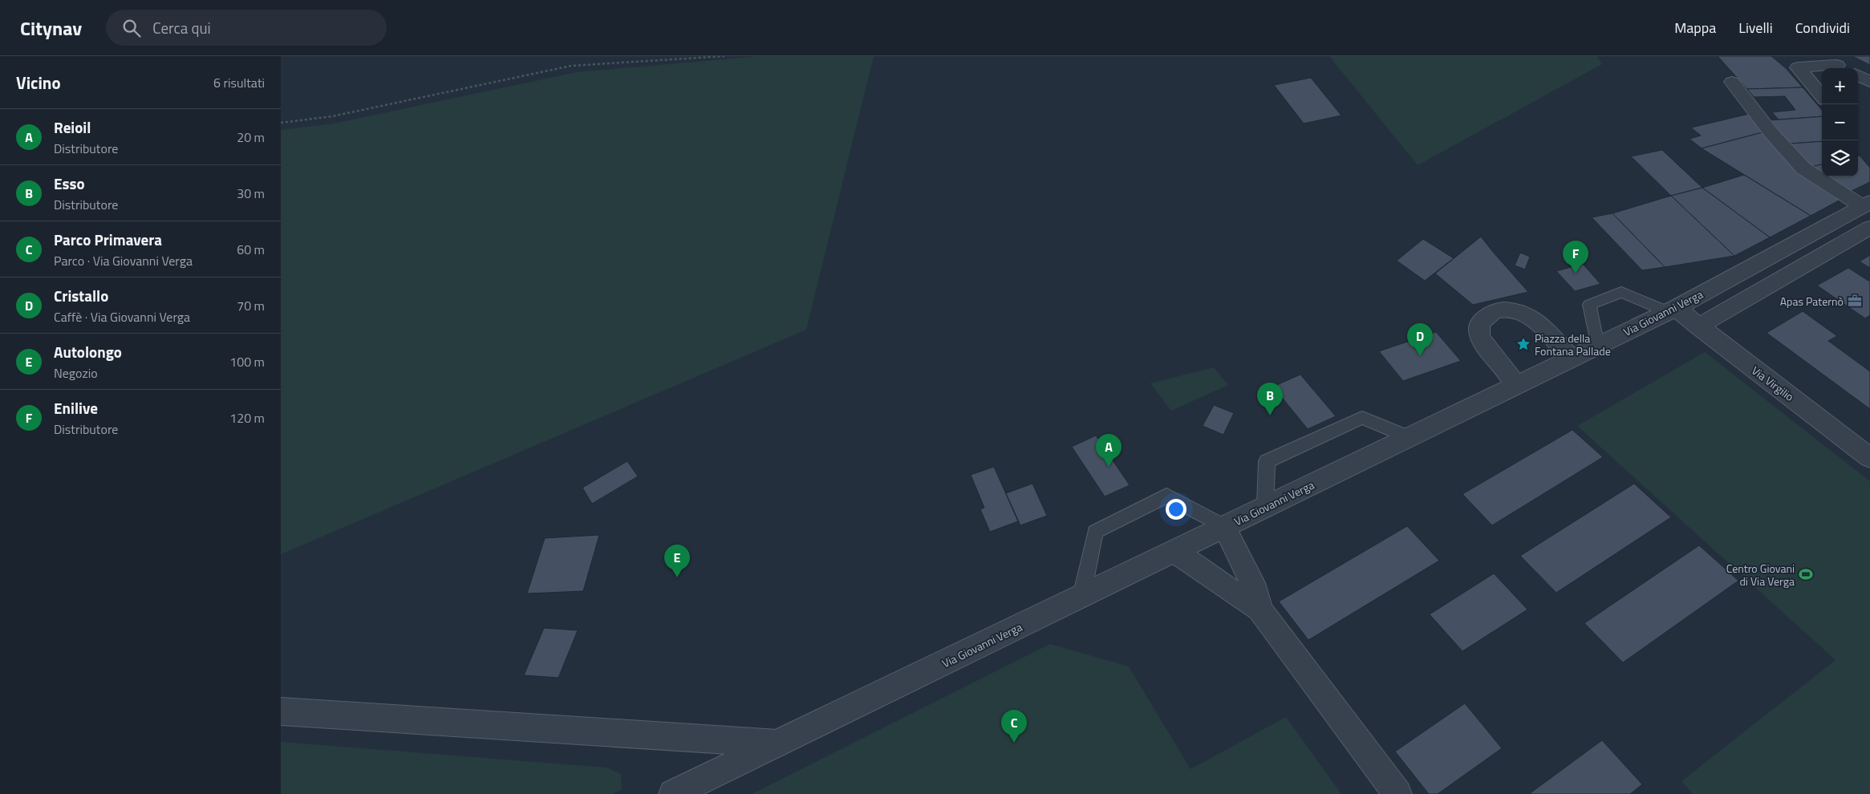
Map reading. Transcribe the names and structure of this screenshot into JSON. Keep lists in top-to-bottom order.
{
  "streets": {
    "street": ["Via Giovanni Verga", "Via Virgilio"]
  },
  "crossings": [
    ["Via Giovanni Verga", "Via Virgilio"]
  ],
  "places": {
    "office": ["Apas Paternò"],
    "place": ["Piazza della Fontana Pallade"],
    "sports": ["Centro Giovani di Via Verga"]
  },
  "page": {
    "header": "Citynav",
    "search": "Cerca qui",
    "nav": ["Mappa", "Livelli", "Condividi"],
    "heading": ["Vicino", "6 risultati"],
    "map_buttons": ["+", "−"],
    "list": [
      {
        "mark": "A",
        "name": "Reioil",
        "note": "Distributore",
        "value": "20 m"
      },
      {
        "mark": "B",
        "name": "Esso",
        "note": "Distributore",
        "value": "30 m"
      },
      {
        "mark": "C",
        "name": "Parco Primavera",
        "note": "Parco · Via Giovanni Verga",
        "value": "60 m"
      },
      {
        "mark": "D",
        "name": "Cristallo",
        "note": "Caffè · Via Giovanni Verga",
        "value": "70 m"
      },
      {
        "mark": "E",
        "name": "Autolongo",
        "note": "Negozio",
        "value": "100 m"
      },
      {
        "mark": "F",
        "name": "Enilive",
        "note": "Distributore",
        "value": "120 m"
      }
    ],
    "pins": [
      "F",
      "D",
      "B",
      "A",
      "E",
      "C"
    ]
  }
}
